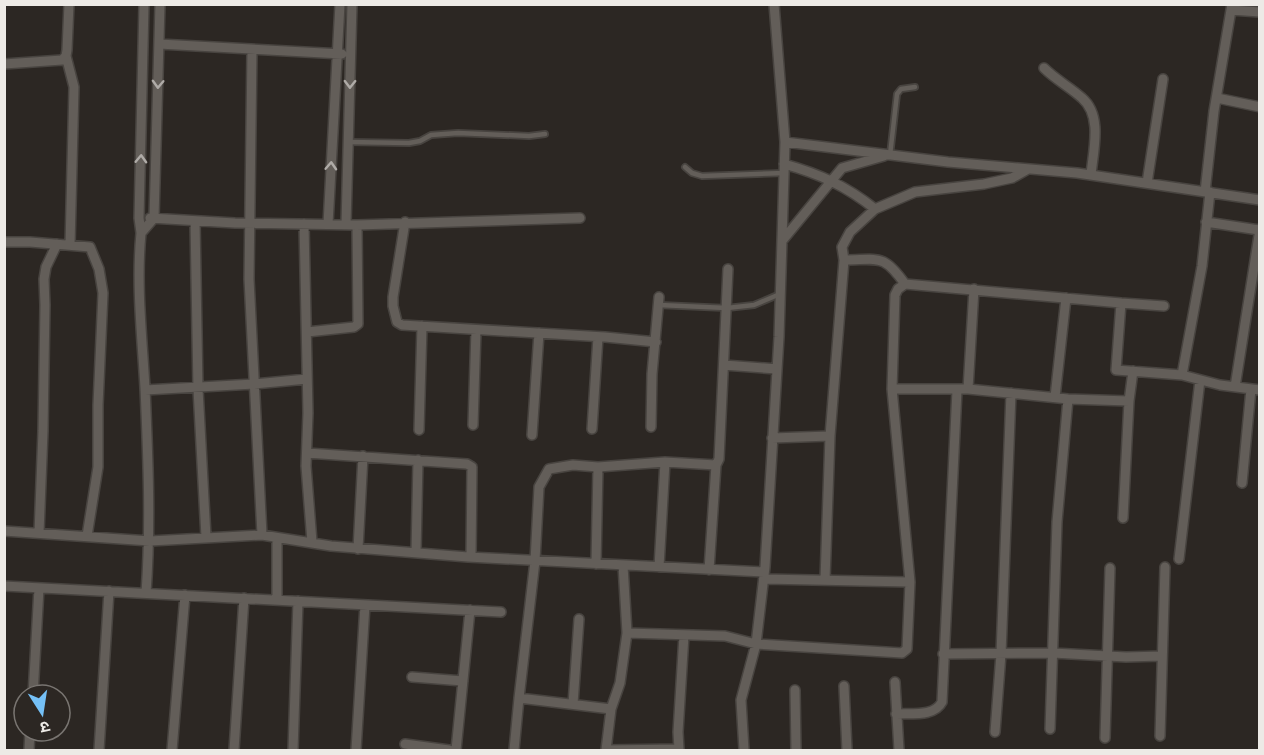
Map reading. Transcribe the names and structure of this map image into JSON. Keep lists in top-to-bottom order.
{
  "north": "bottom"
}
